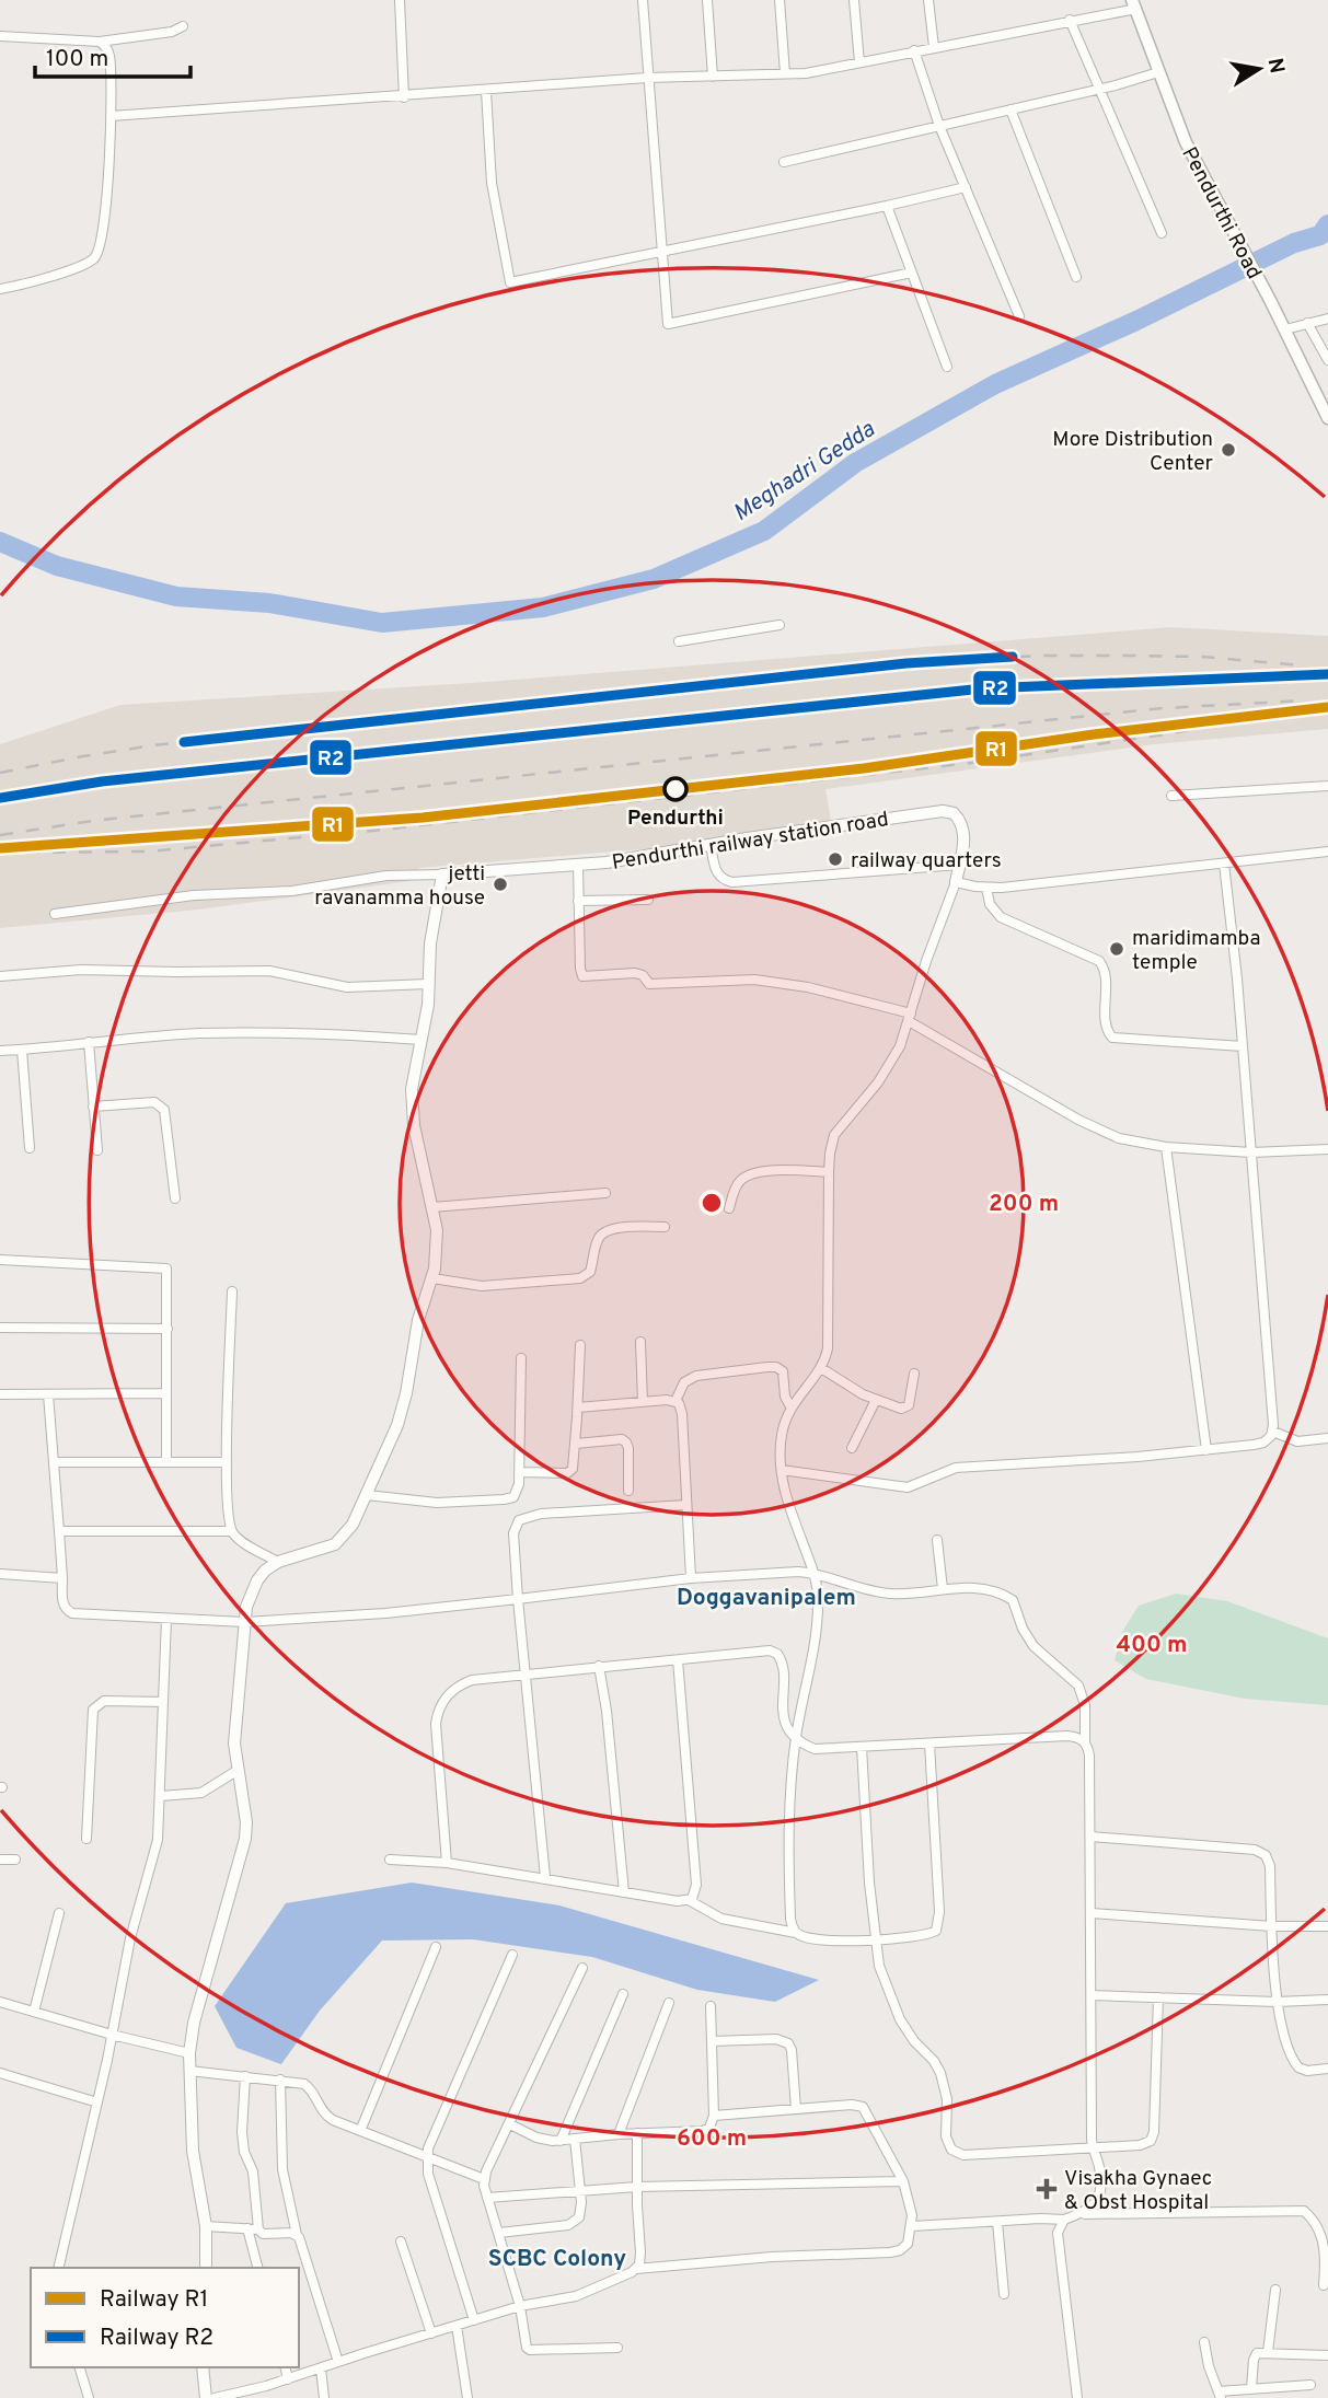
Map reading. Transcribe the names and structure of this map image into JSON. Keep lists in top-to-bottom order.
{
  "streets": {
    "main road": ["Pendurthi Road"],
    "street": ["Pendurthi railway station road"]
  },
  "districts": ["Doggavanipalem", "SCBC Colony"],
  "water": ["Meghadri Gedda"],
  "places": {
    "other": [
      "More Distribution Center",
      "Pendurthi",
      "railway quarters",
      "jetti ravanamma house",
      "maridimamba temple"
    ],
    "health": ["Visakha Gynaec & Obst Hospital"]
  },
  "lines": ["rail line R2", "rail line R1"],
  "legend": ["Railway R1", "Railway R2"],
  "scale_bar": "100 m",
  "north": "right",
  "rings": ["200 m", "400 m", "600 m"]
}
